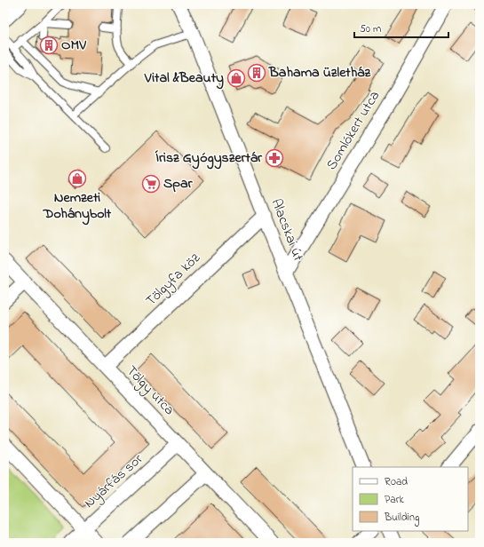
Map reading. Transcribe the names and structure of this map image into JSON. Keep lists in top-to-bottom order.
{
  "streets": {
    "street": [
      "Somlókert utca",
      "Alacskai út",
      "Tölgyfa köz",
      "Tölgy utca",
      "Nyárfás sor"
    ]
  },
  "crossings": [
    ["Somlókert utca", "Alacskai út"],
    ["Alacskai út", "Tölgyfa köz"],
    ["Tölgyfa köz", "Tölgy utca"],
    ["Tölgy utca", "Nyárfás sor"]
  ],
  "places": {
    "building": ["OMV", "Bahama üzletház"],
    "shop": ["Vital &Beauty", "Nemzeti Dohánybolt"],
    "pharmacy": ["Írisz Gyógyszertár"],
    "supermarket": ["Spar"]
  },
  "legend": ["Road", "Park", "Building"],
  "scale_bar": "50 m"
}
